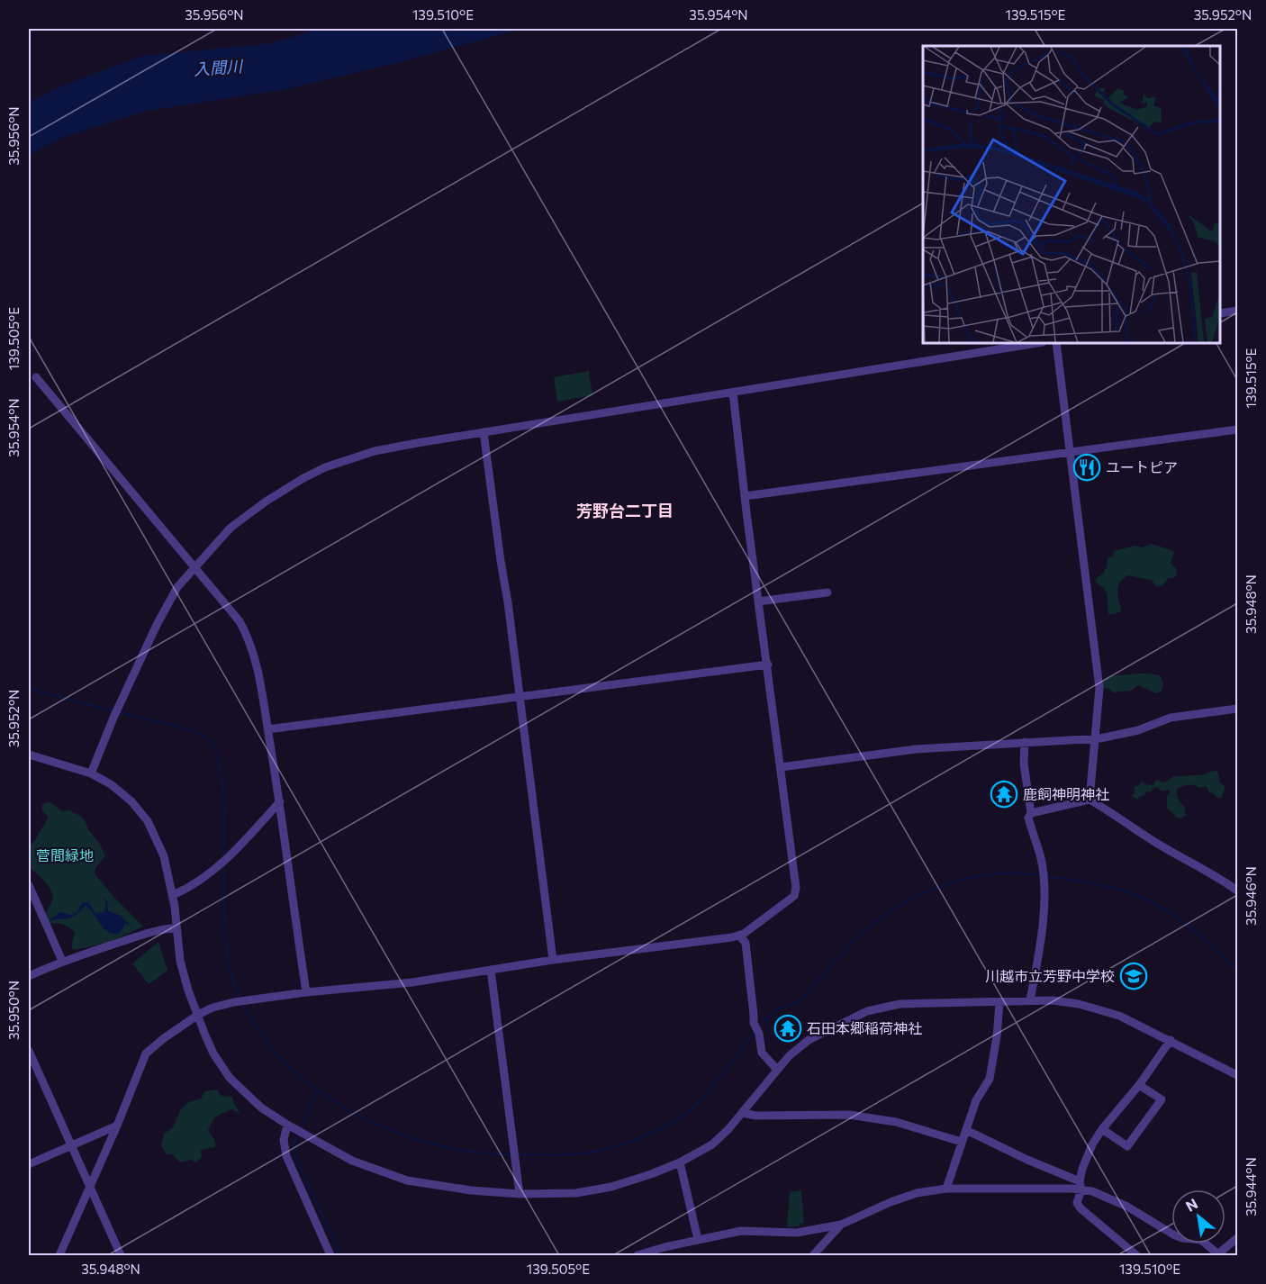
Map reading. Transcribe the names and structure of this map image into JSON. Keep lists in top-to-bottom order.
{
  "districts": ["芳野台二丁目"],
  "water": ["入間川"],
  "parks": ["菅間緑地"],
  "places": {
    "restaurant": ["ユートピア"],
    "temple": ["鹿飼神明神社", "石田本郷稲荷神社"],
    "school or university": ["川越市立芳野中学校"]
  },
  "north": "top left",
  "coordinates": [
    "35.956°N",
    "139.510°E",
    "35.954°N",
    "139.515°E",
    "35.952°N",
    "139.505°E",
    "35.948°N",
    "35.946°N",
    "35.950°N",
    "35.944°N"
  ]
}
